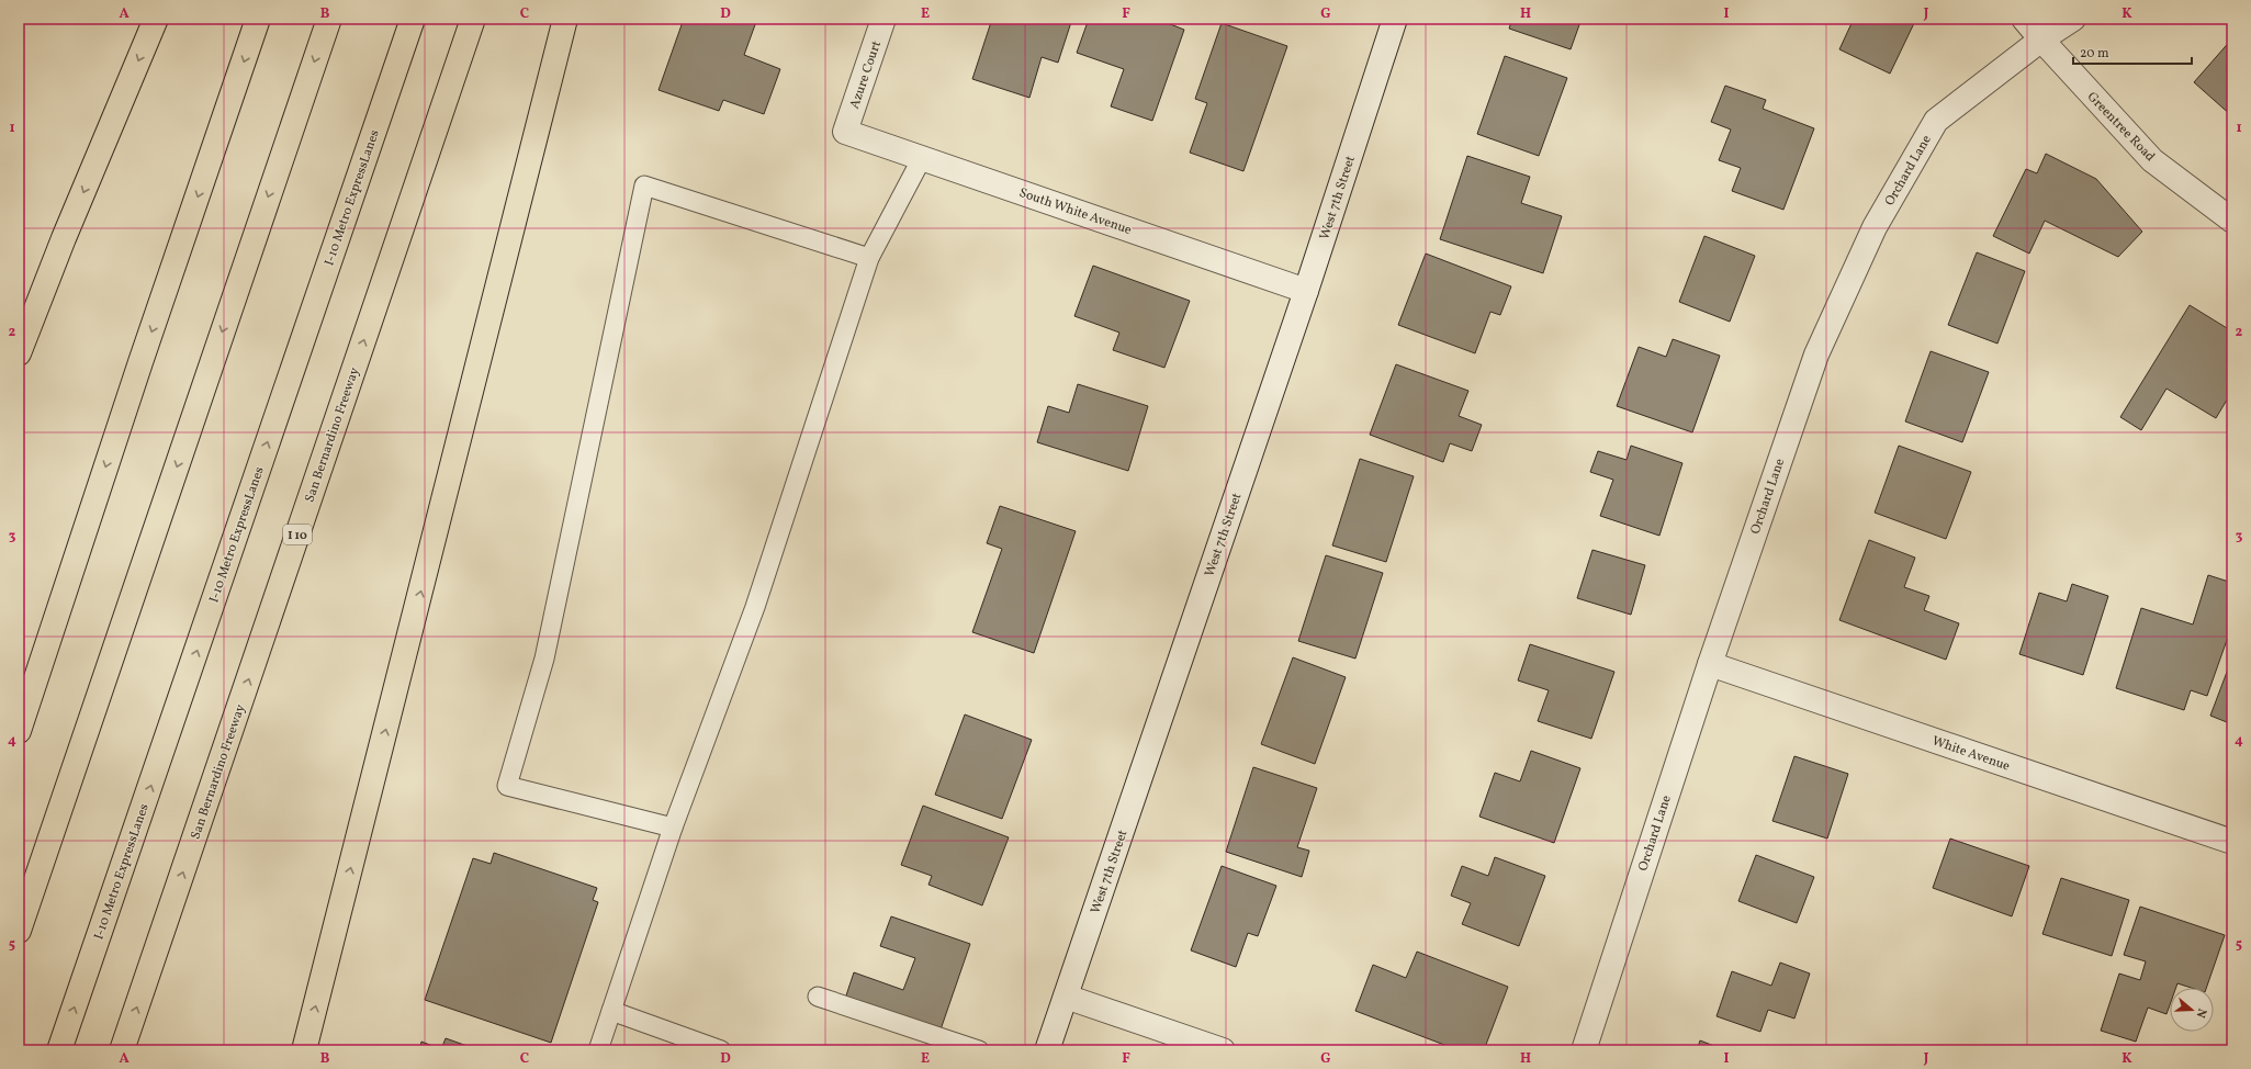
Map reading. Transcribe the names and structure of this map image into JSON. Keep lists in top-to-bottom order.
{
  "streets": {
    "highway": ["I-10 Metro ExpressLanes", "San Bernardino Freeway", "I 10"],
    "street": [
      "Azure Court",
      "Greentree Road",
      "Orchard Lane",
      "West 7th Street",
      "South White Avenue",
      "White Avenue"
    ]
  },
  "crossings": [
    ["Azure Court", "South White Avenue"],
    ["Greentree Road", "Orchard Lane"],
    ["Orchard Lane", "White Avenue"],
    ["West 7th Street", "South White Avenue"]
  ],
  "scale_bar": "20 m",
  "north": "right",
  "grid": {
    "columns": [
      "A",
      "B",
      "C",
      "D",
      "E",
      "F",
      "G",
      "H",
      "I",
      "J",
      "K"
    ],
    "rows": [
      "1",
      "2",
      "3",
      "4",
      "5"
    ]
  }
}
